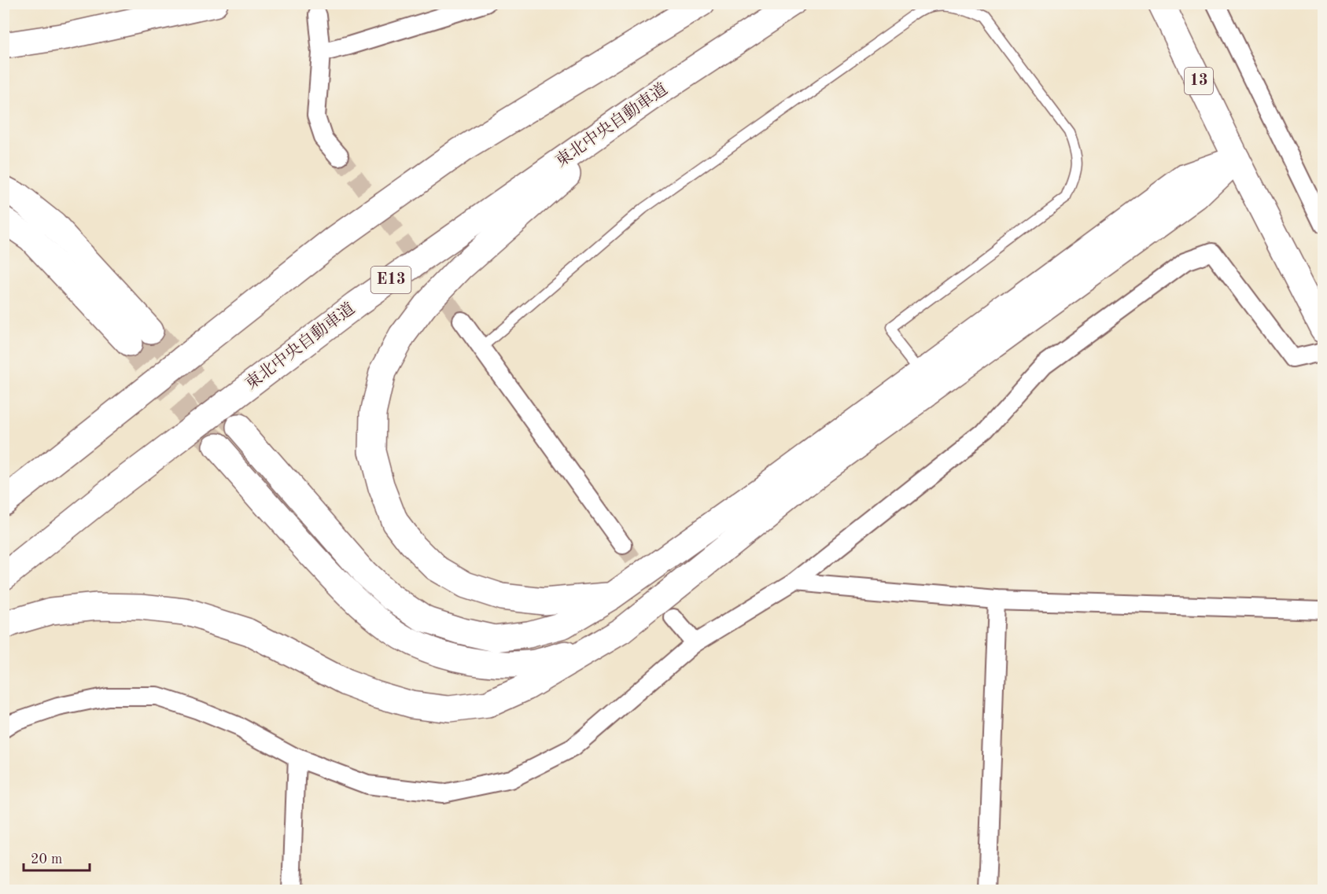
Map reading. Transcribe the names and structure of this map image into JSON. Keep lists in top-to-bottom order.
{
  "streets": {
    "main road": ["13", "東北中央自動車道", "E13"]
  },
  "scale_bar": "20 m"
}
